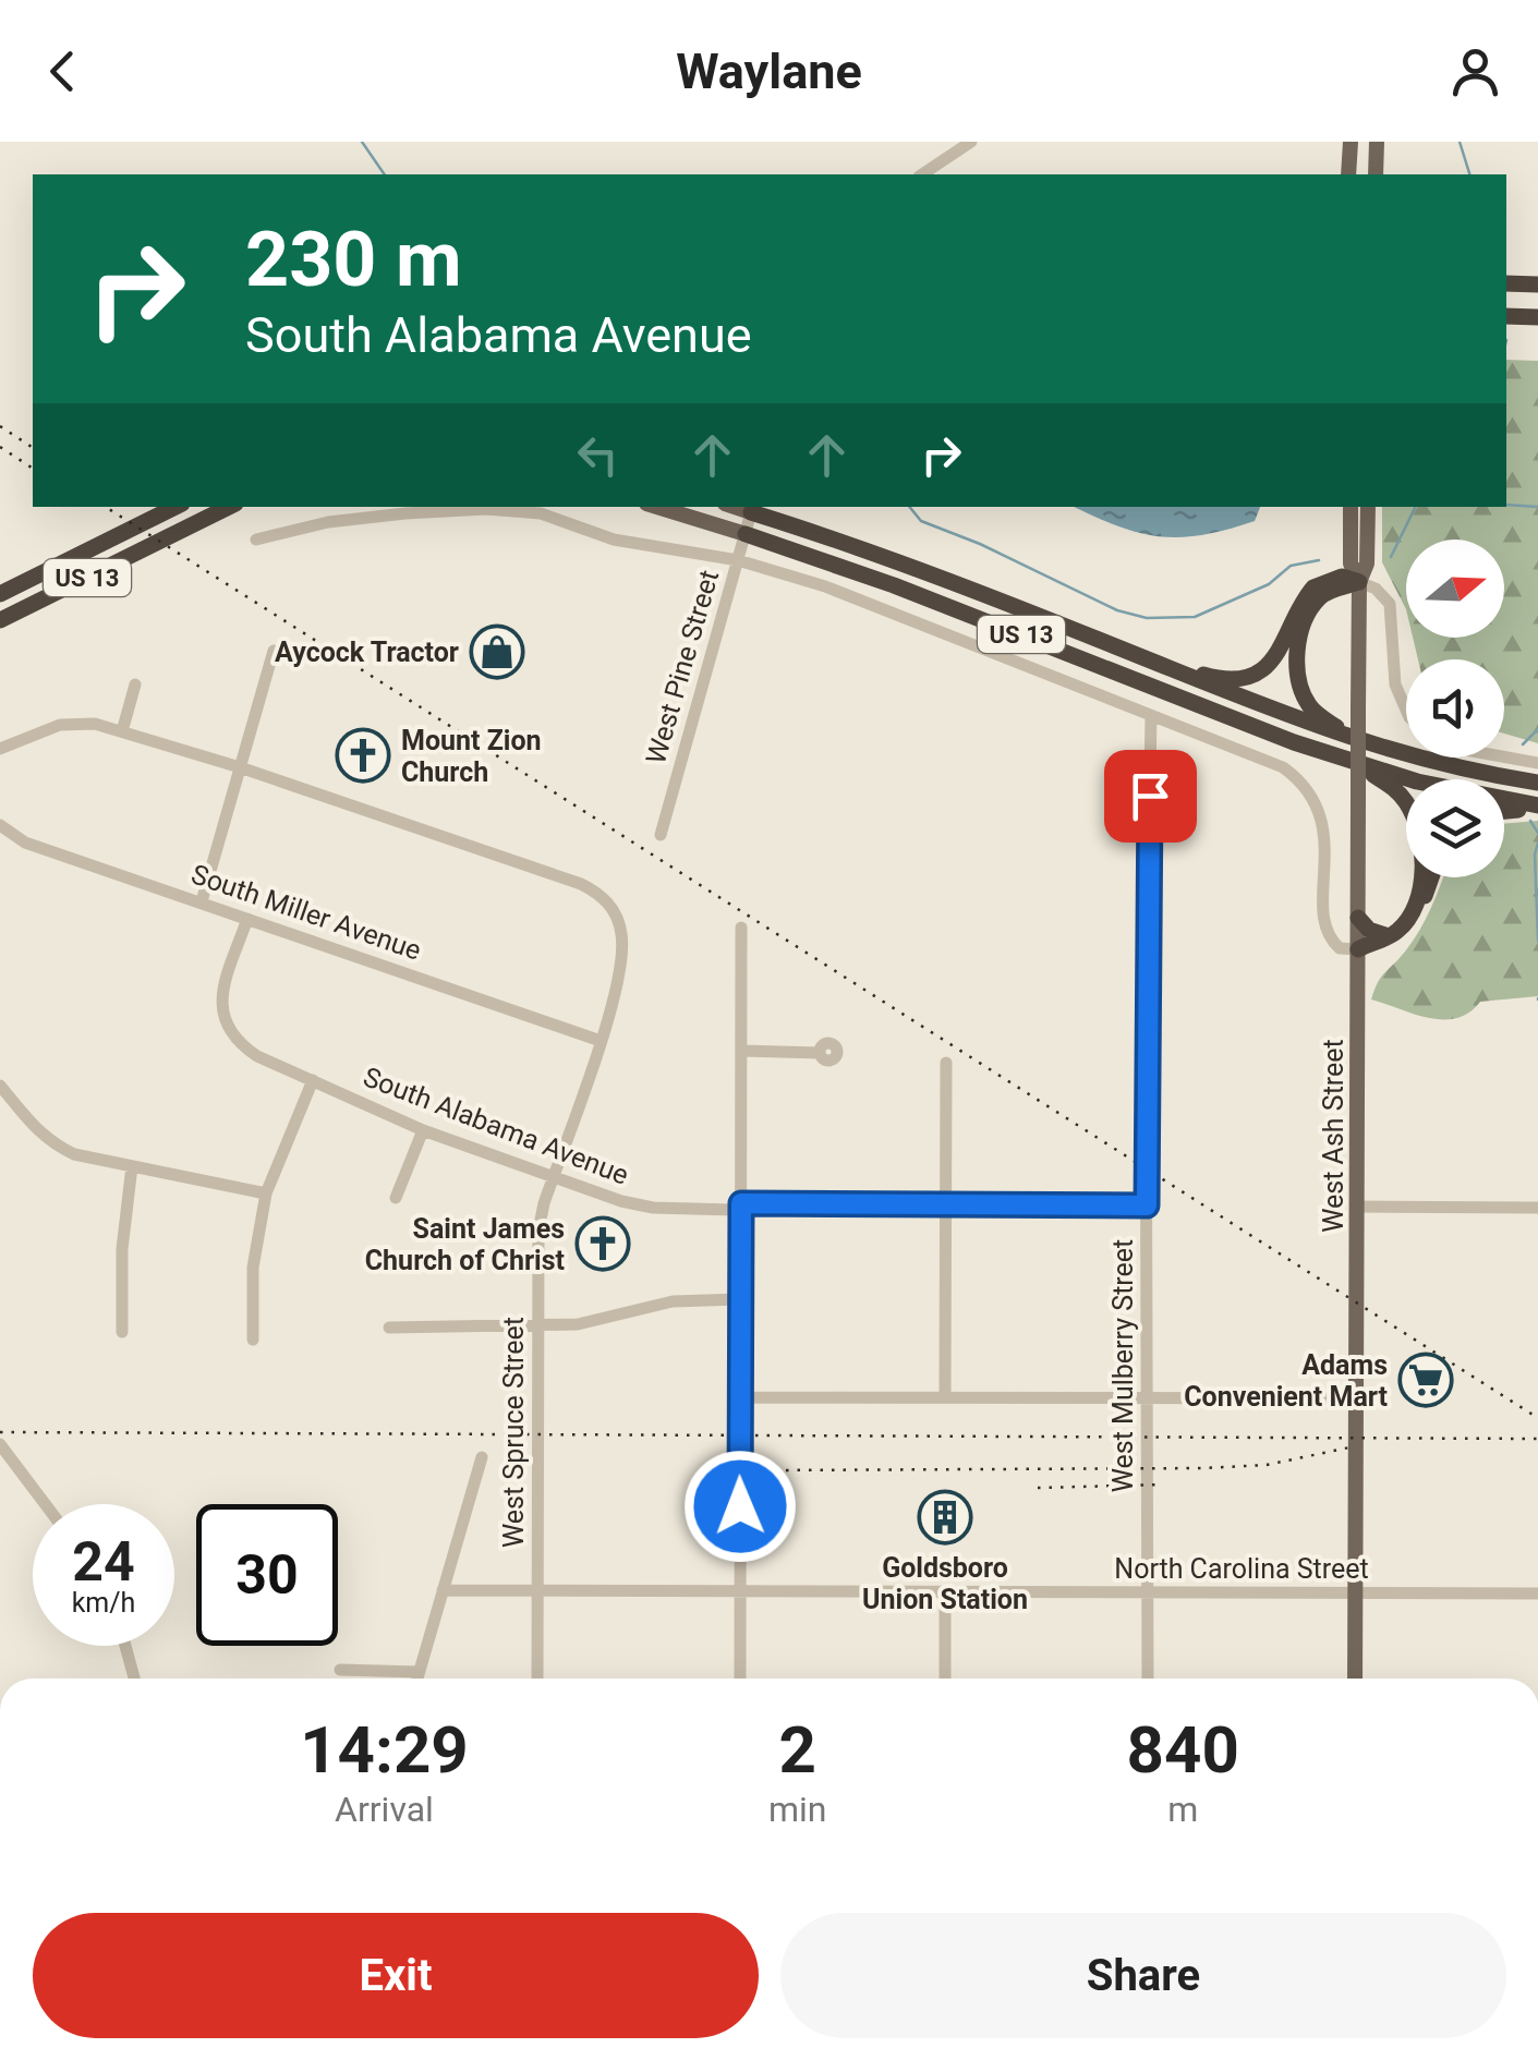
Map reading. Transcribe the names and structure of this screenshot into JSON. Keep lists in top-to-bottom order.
{
  "streets": {
    "highway": ["US 13"],
    "main road": ["West Ash Street"],
    "street": [
      "West Pine Street",
      "South Miller Avenue",
      "South Alabama Avenue",
      "West Mulberry Street",
      "West Spruce Street",
      "North Carolina Street"
    ]
  },
  "crossings": [
    ["US 13", "West Pine Street"],
    ["South Miller Avenue", "South Alabama Avenue"],
    ["South Miller Avenue", "West Spruce Street"],
    ["South Alabama Avenue", "West Mulberry Street"],
    ["South Alabama Avenue", "West Spruce Street"],
    ["West Ash Street", "North Carolina Street"],
    ["West Mulberry Street", "North Carolina Street"],
    ["West Spruce Street", "North Carolina Street"]
  ],
  "places": {
    "shop": ["Aycock Tractor"],
    "church": ["Mount Zion Church", "Saint James Church of Christ"],
    "supermarket": ["Adams Convenient Mart"],
    "building": ["Goldsboro Union Station"]
  },
  "north": "right",
  "page": {
    "header": "Waylane",
    "turn": ["230 m", "South Alabama Avenue"],
    "speed": "24 km/h",
    "limit": "30",
    "eta": [
      "14:29",
      "Arrival",
      "2",
      "min",
      "840",
      "m"
    ],
    "buttons": ["Exit", "Share"]
  }
}
